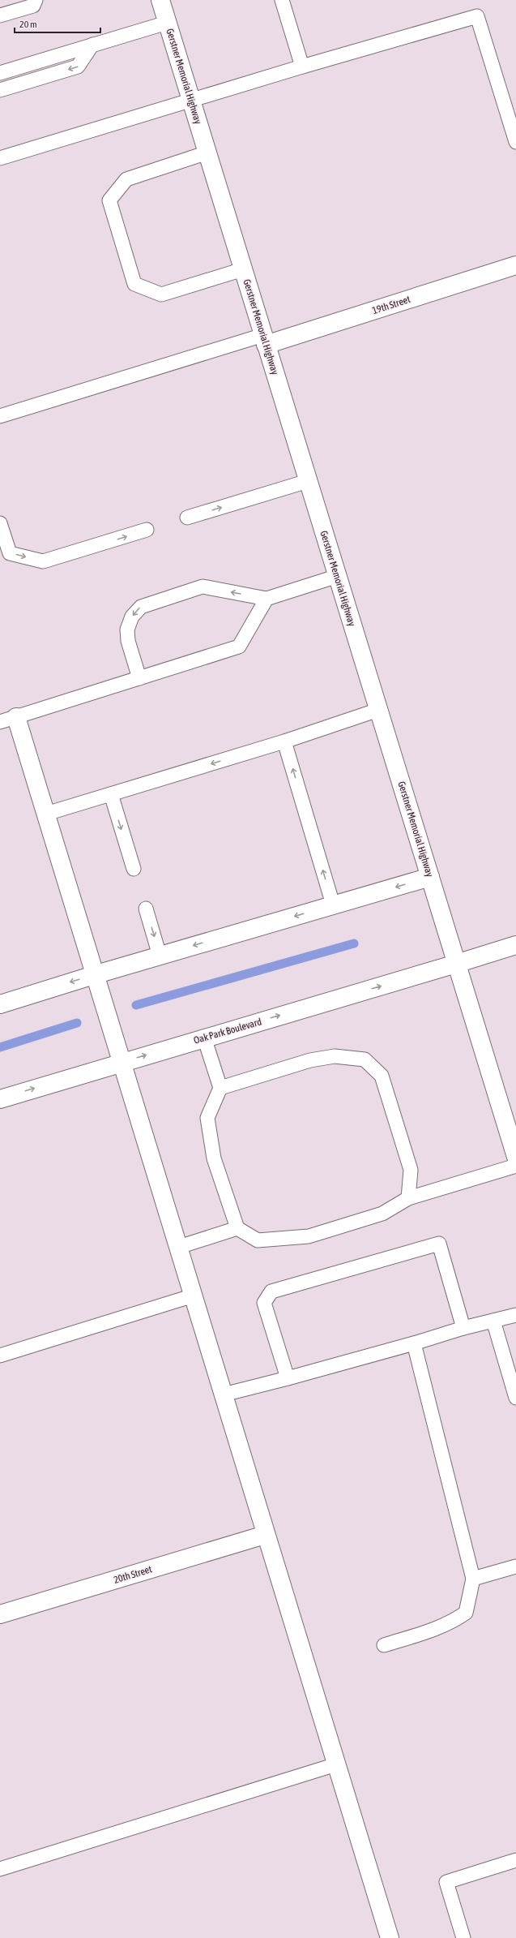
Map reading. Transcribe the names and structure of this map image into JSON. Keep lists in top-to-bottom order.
{
  "streets": {
    "street": [
      "Gerstner Memorial Highway",
      "19th Street",
      "Oak Park Boulevard",
      "20th Street"
    ]
  },
  "crossings": [
    ["Gerstner Memorial Highway", "19th Street"],
    ["Gerstner Memorial Highway", "Oak Park Boulevard"]
  ],
  "scale_bar": "20 m"
}
